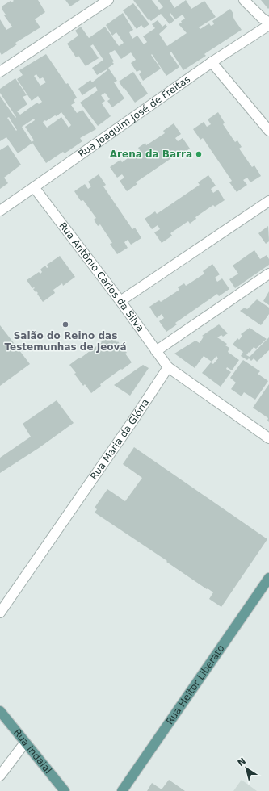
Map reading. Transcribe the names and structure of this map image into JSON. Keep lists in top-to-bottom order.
{
  "streets": {
    "main road": ["Rua Heitor Liberato", "Rua Indaial"],
    "street": ["Rua Joaquim José de Freitas", "Rua Antônio Carlos da Silva", "Rua Maria da Glória"]
  },
  "crossings": [
    ["Rua Joaquim José de Freitas", "Rua Antônio Carlos da Silva"],
    ["Rua Antônio Carlos da Silva", "Rua Maria da Glória"]
  ],
  "places": ["Arena da Barra", "Salão do Reino das Testemunhas de Jeová"],
  "north": "top left"
}
